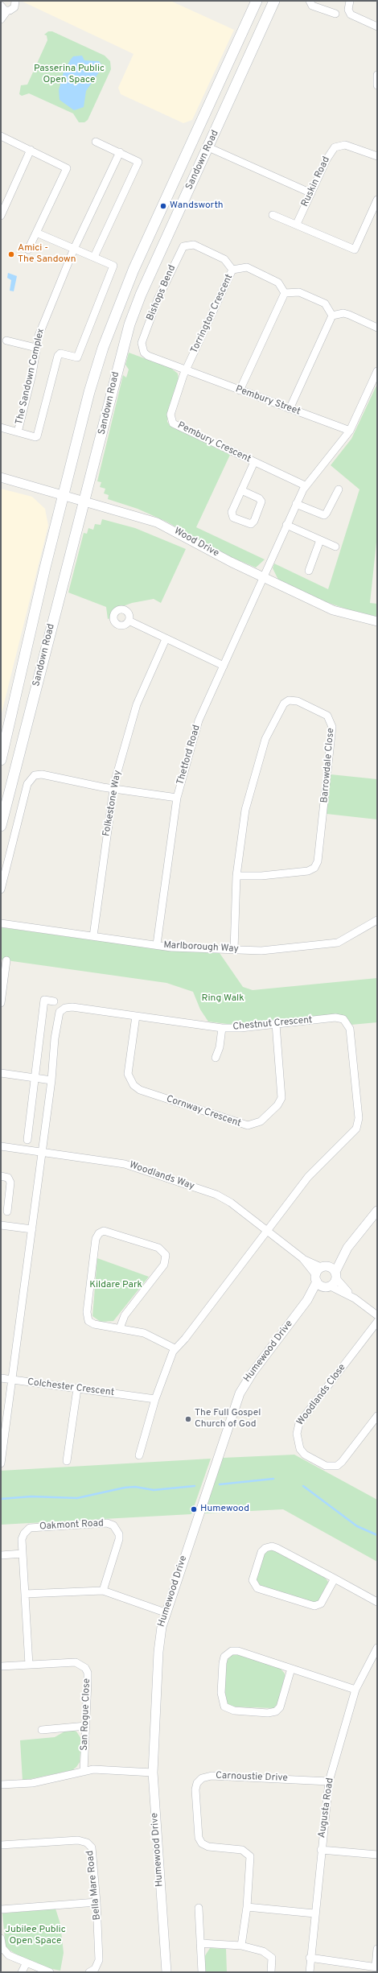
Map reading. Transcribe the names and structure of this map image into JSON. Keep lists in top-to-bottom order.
{
  "streets": {
    "main road": ["Sandown Road"],
    "street": [
      "Ruskin Road",
      "Bishops Bend",
      "Torrington Crescent",
      "The Sandown Complex",
      "Pembury Street",
      "Pembury Crescent",
      "Wood Drive",
      "Thetford Road",
      "Barrowdale Close",
      "Folkestone Way",
      "Marlborough Way",
      "Chestnut Crescent",
      "Cornway Crescent",
      "Woodlands Way",
      "Humewood Drive",
      "Colchester Crescent",
      "Woodlands Close",
      "Oakmont Road",
      "San Rogue Close",
      "Carnoustie Drive",
      "Augusta Road",
      "Bella Mare Road"
    ]
  },
  "crossings": [
    ["Sandown Road", "Wood Drive"],
    ["Bishops Bend", "Torrington Crescent"],
    ["Bishops Bend", "Pembury Street"],
    ["Bishops Bend", "Pembury Crescent"],
    ["Torrington Crescent", "Pembury Street"],
    ["Torrington Crescent", "Pembury Crescent"],
    ["Pembury Street", "Pembury Crescent"],
    ["Wood Drive", "Thetford Road"],
    ["Thetford Road", "Marlborough Way"],
    ["Barrowdale Close", "Marlborough Way"],
    ["Folkestone Way", "Marlborough Way"],
    ["Chestnut Crescent", "Cornway Crescent"],
    ["Chestnut Crescent", "Woodlands Way"],
    ["Woodlands Way", "Humewood Drive"],
    ["Oakmont Road", "San Rogue Close"],
    ["Carnoustie Drive", "Augusta Road"]
  ],
  "parks": [
    "Passerina Public Open Space",
    "Ring Walk",
    "Kildare Park",
    "Jubilee Public Open Space"
  ],
  "places": [
    "Wandsworth",
    "Amici - The Sandown",
    "The Full Gospel Church of God",
    "Humewood"
  ]
}
